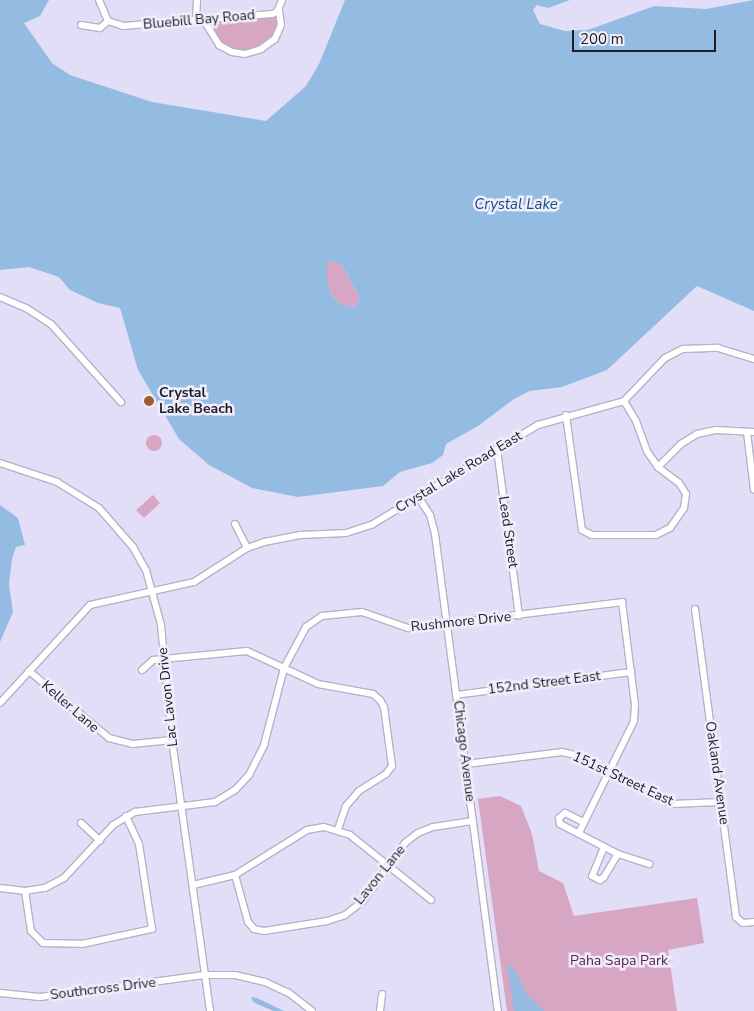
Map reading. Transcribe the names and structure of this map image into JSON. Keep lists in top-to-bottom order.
{
  "streets": {
    "street": [
      "Bluebill Bay Road",
      "Crystal Lake Road East",
      "Lead Street",
      "Rushmore Drive",
      "152nd Street East",
      "Lac Lavon Drive",
      "Keller Lane",
      "Chicago Avenue",
      "Oakland Avenue",
      "151st Street East",
      "Lavon Lane",
      "Southcross Drive"
    ]
  },
  "crossings": [
    ["Crystal Lake Road East", "Lead Street"],
    ["Crystal Lake Road East", "Lac Lavon Drive"],
    ["Crystal Lake Road East", "Keller Lane"],
    ["Crystal Lake Road East", "Chicago Avenue"],
    ["Lead Street", "Rushmore Drive"],
    ["Rushmore Drive", "152nd Street East"],
    ["Rushmore Drive", "Lac Lavon Drive"],
    ["Rushmore Drive", "Chicago Avenue"],
    ["152nd Street East", "Chicago Avenue"],
    ["Lac Lavon Drive", "Keller Lane"],
    ["Lac Lavon Drive", "Southcross Drive"],
    ["Chicago Avenue", "151st Street East"],
    ["Chicago Avenue", "Lavon Lane"],
    ["Oakland Avenue", "151st Street East"]
  ],
  "water": ["Crystal Lake"],
  "parks": ["Paha Sapa Park"],
  "places": ["Crystal Lake Beach"],
  "scale_bar": "200 m"
}
